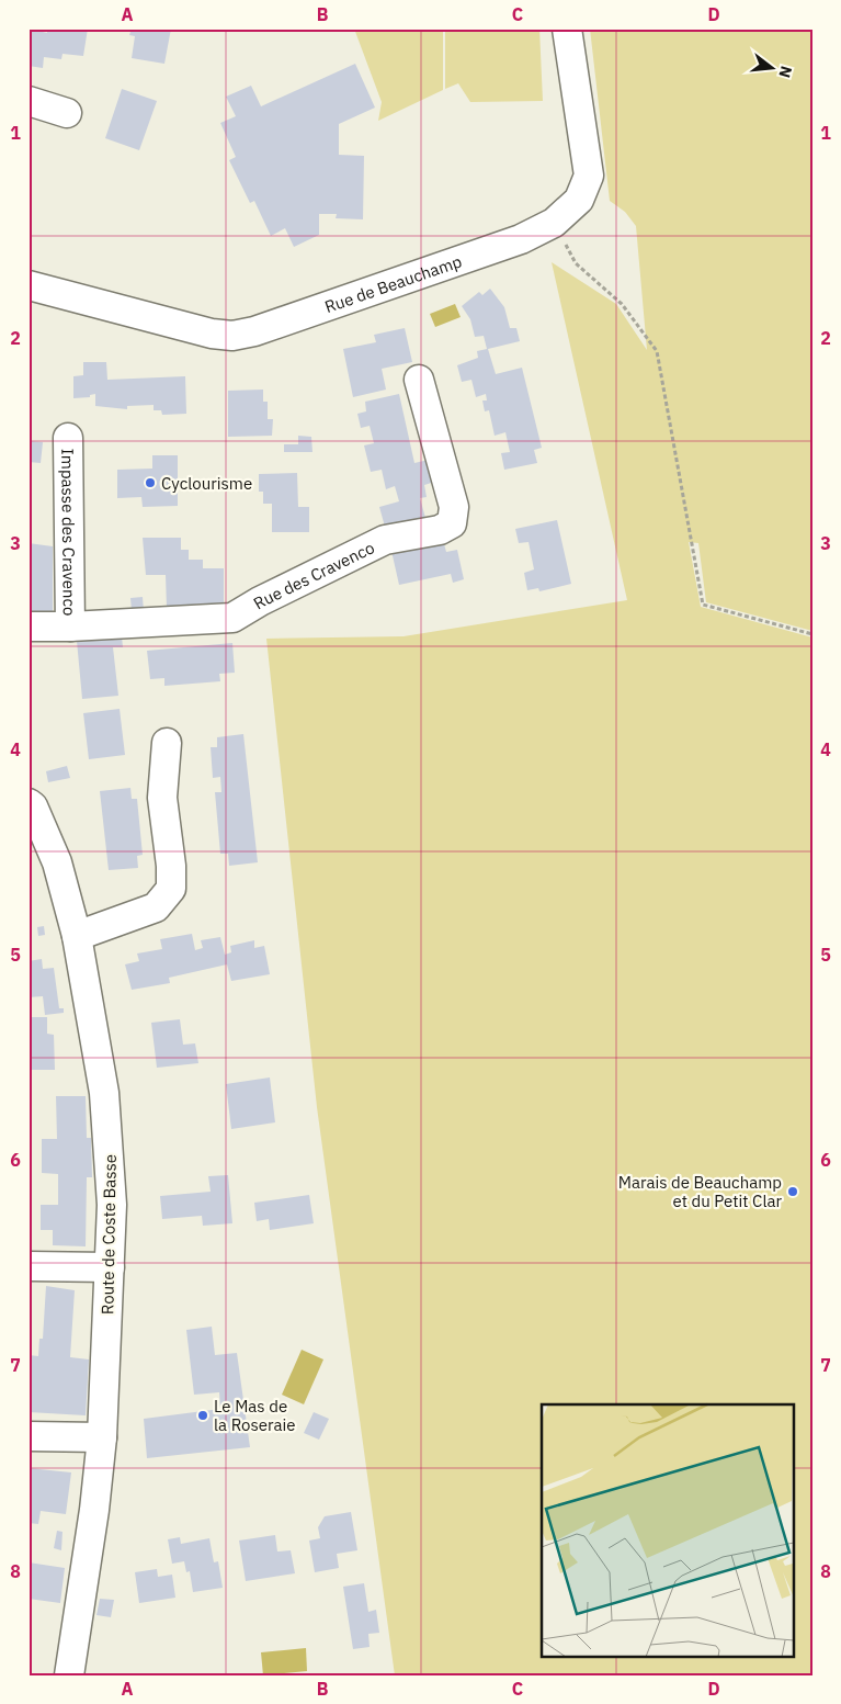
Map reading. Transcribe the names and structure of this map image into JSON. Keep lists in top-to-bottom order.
{
  "streets": {
    "street": [
      "Rue de Beauchamp",
      "Impasse des Cravenco",
      "Rue des Cravenco",
      "Route de Coste Basse"
    ]
  },
  "crossings": [
    ["Impasse des Cravenco", "Rue des Cravenco"]
  ],
  "places": ["Cyclourisme", "Marais de Beauchamp et du Petit Clar", "Le Mas de la Roseraie"],
  "north": "right",
  "grid": {
    "columns": [
      "A",
      "B",
      "C",
      "D"
    ],
    "rows": [
      "1",
      "2",
      "3",
      "4",
      "5",
      "6",
      "7",
      "8"
    ]
  }
}
